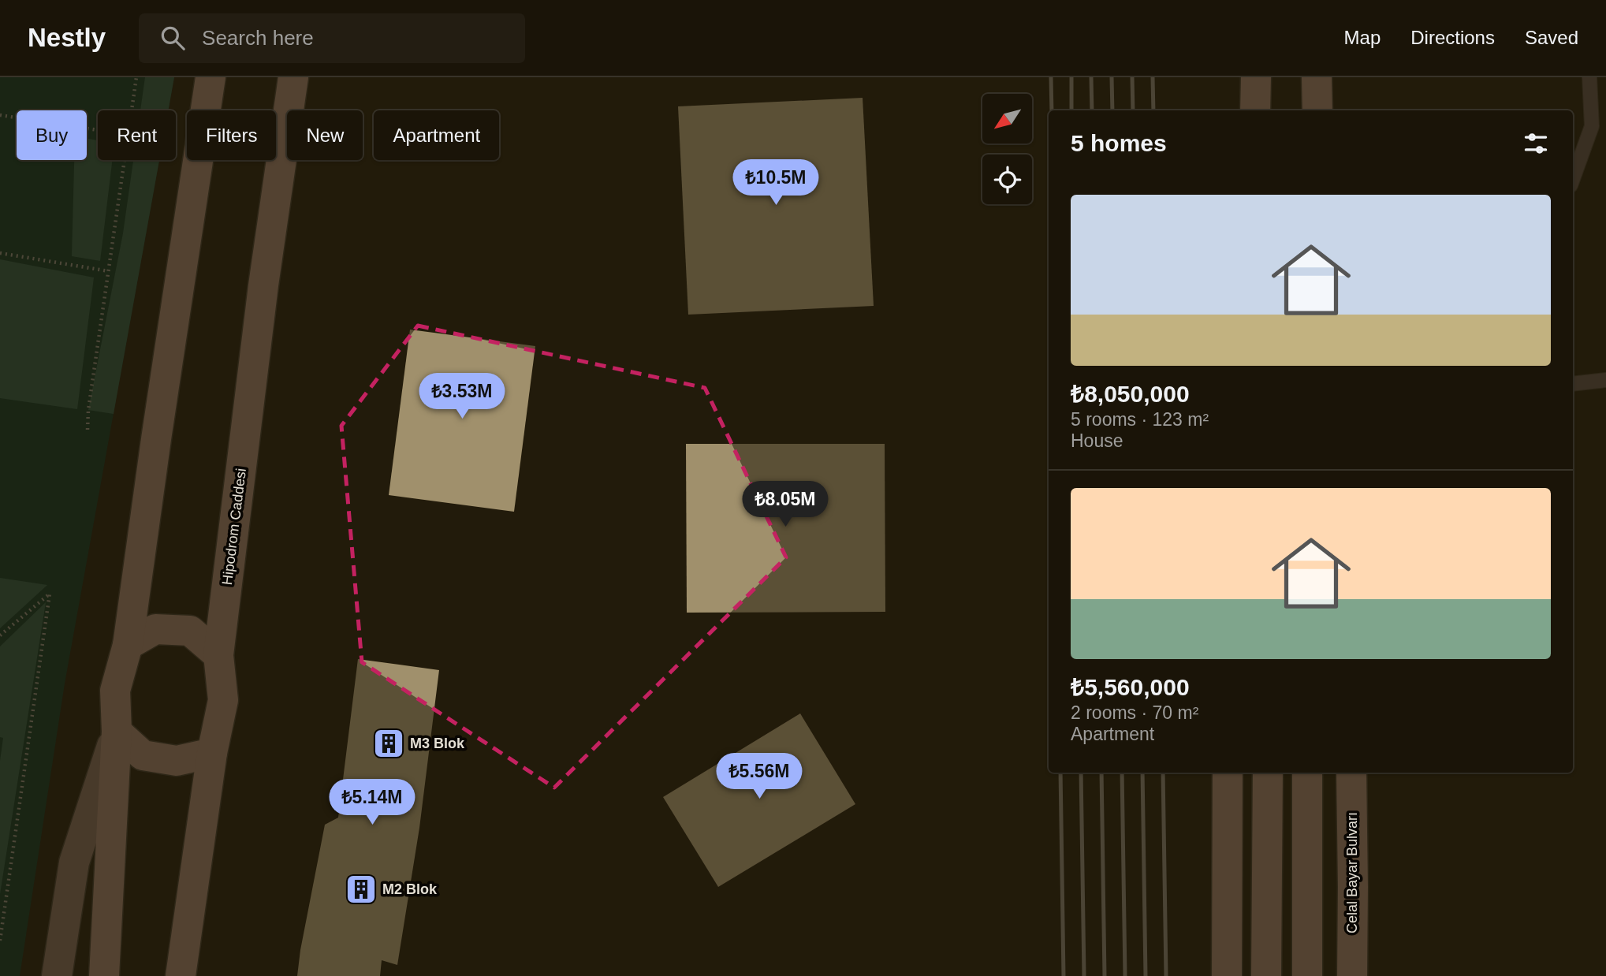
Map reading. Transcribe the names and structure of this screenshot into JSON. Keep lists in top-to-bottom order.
{
  "streets": {
    "main road": ["Hipodrom Caddesi", "Celal Bayar Bulvarı"]
  },
  "places": {
    "building": ["M3 Blok", "M2 Blok"]
  },
  "north": "bottom left",
  "page": {
    "header": "Nestly",
    "search": "Search here",
    "nav": ["Map", "Directions", "Saved"],
    "chip": [
      "Buy",
      "Rent",
      "Filters",
      "New",
      "Apartment"
    ],
    "heading": "5 homes",
    "price": [
      "₺10.5M",
      "₺3.53M",
      "₺8.05M",
      "₺5.56M",
      "₺5.14M"
    ],
    "list": [
      {
        "name": "₺8,050,000",
        "note": "5 rooms · 123 m² · House"
      },
      {
        "name": "₺5,560,000",
        "note": "2 rooms · 70 m² · Apartment"
      }
    ]
  }
}
